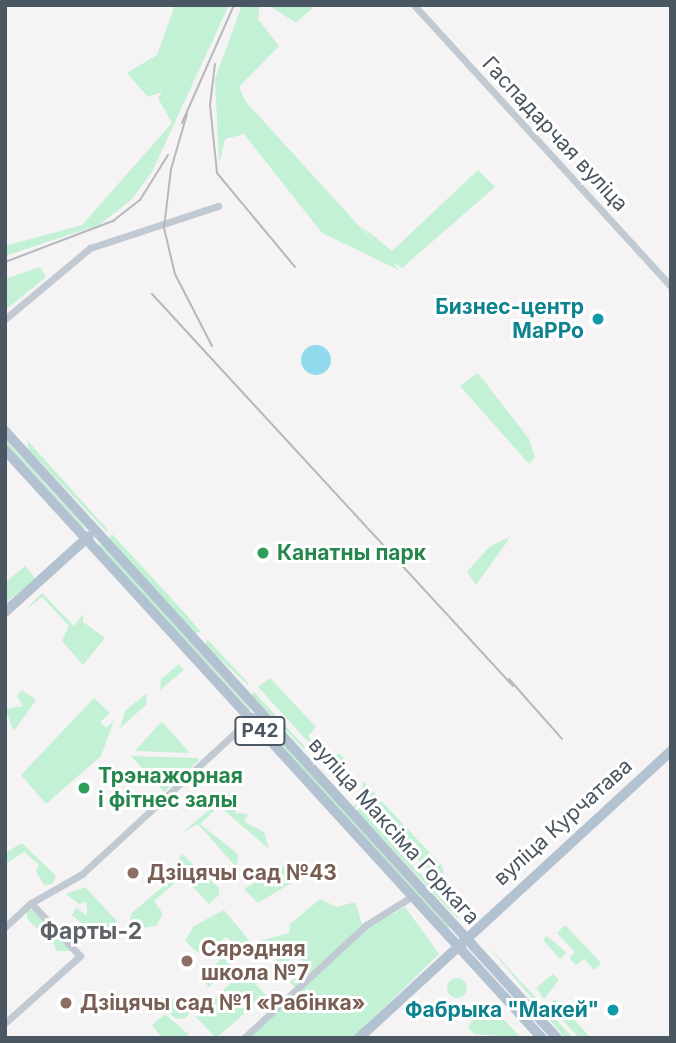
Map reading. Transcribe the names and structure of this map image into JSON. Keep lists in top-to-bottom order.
{
  "streets": {
    "main road": ["Р42", "вуліца Курчатава", "вуліца Максіма Горкага"],
    "street": ["Гаспадарчая вуліца"]
  },
  "crossings": [
    ["вуліца Курчатава", "вуліца Максіма Горкага"]
  ],
  "districts": ["Фарты-2"],
  "places": [
    "Бизнес-центр МаРРо",
    "Канатны парк",
    "Трэнажорная і фітнес залы",
    "Дзіцячы сад №43",
    "Сярэдняя школа №7",
    "Дзіцячы сад №1 «Рабінка»",
    "Фабрыка \"Макей\""
  ]
}
